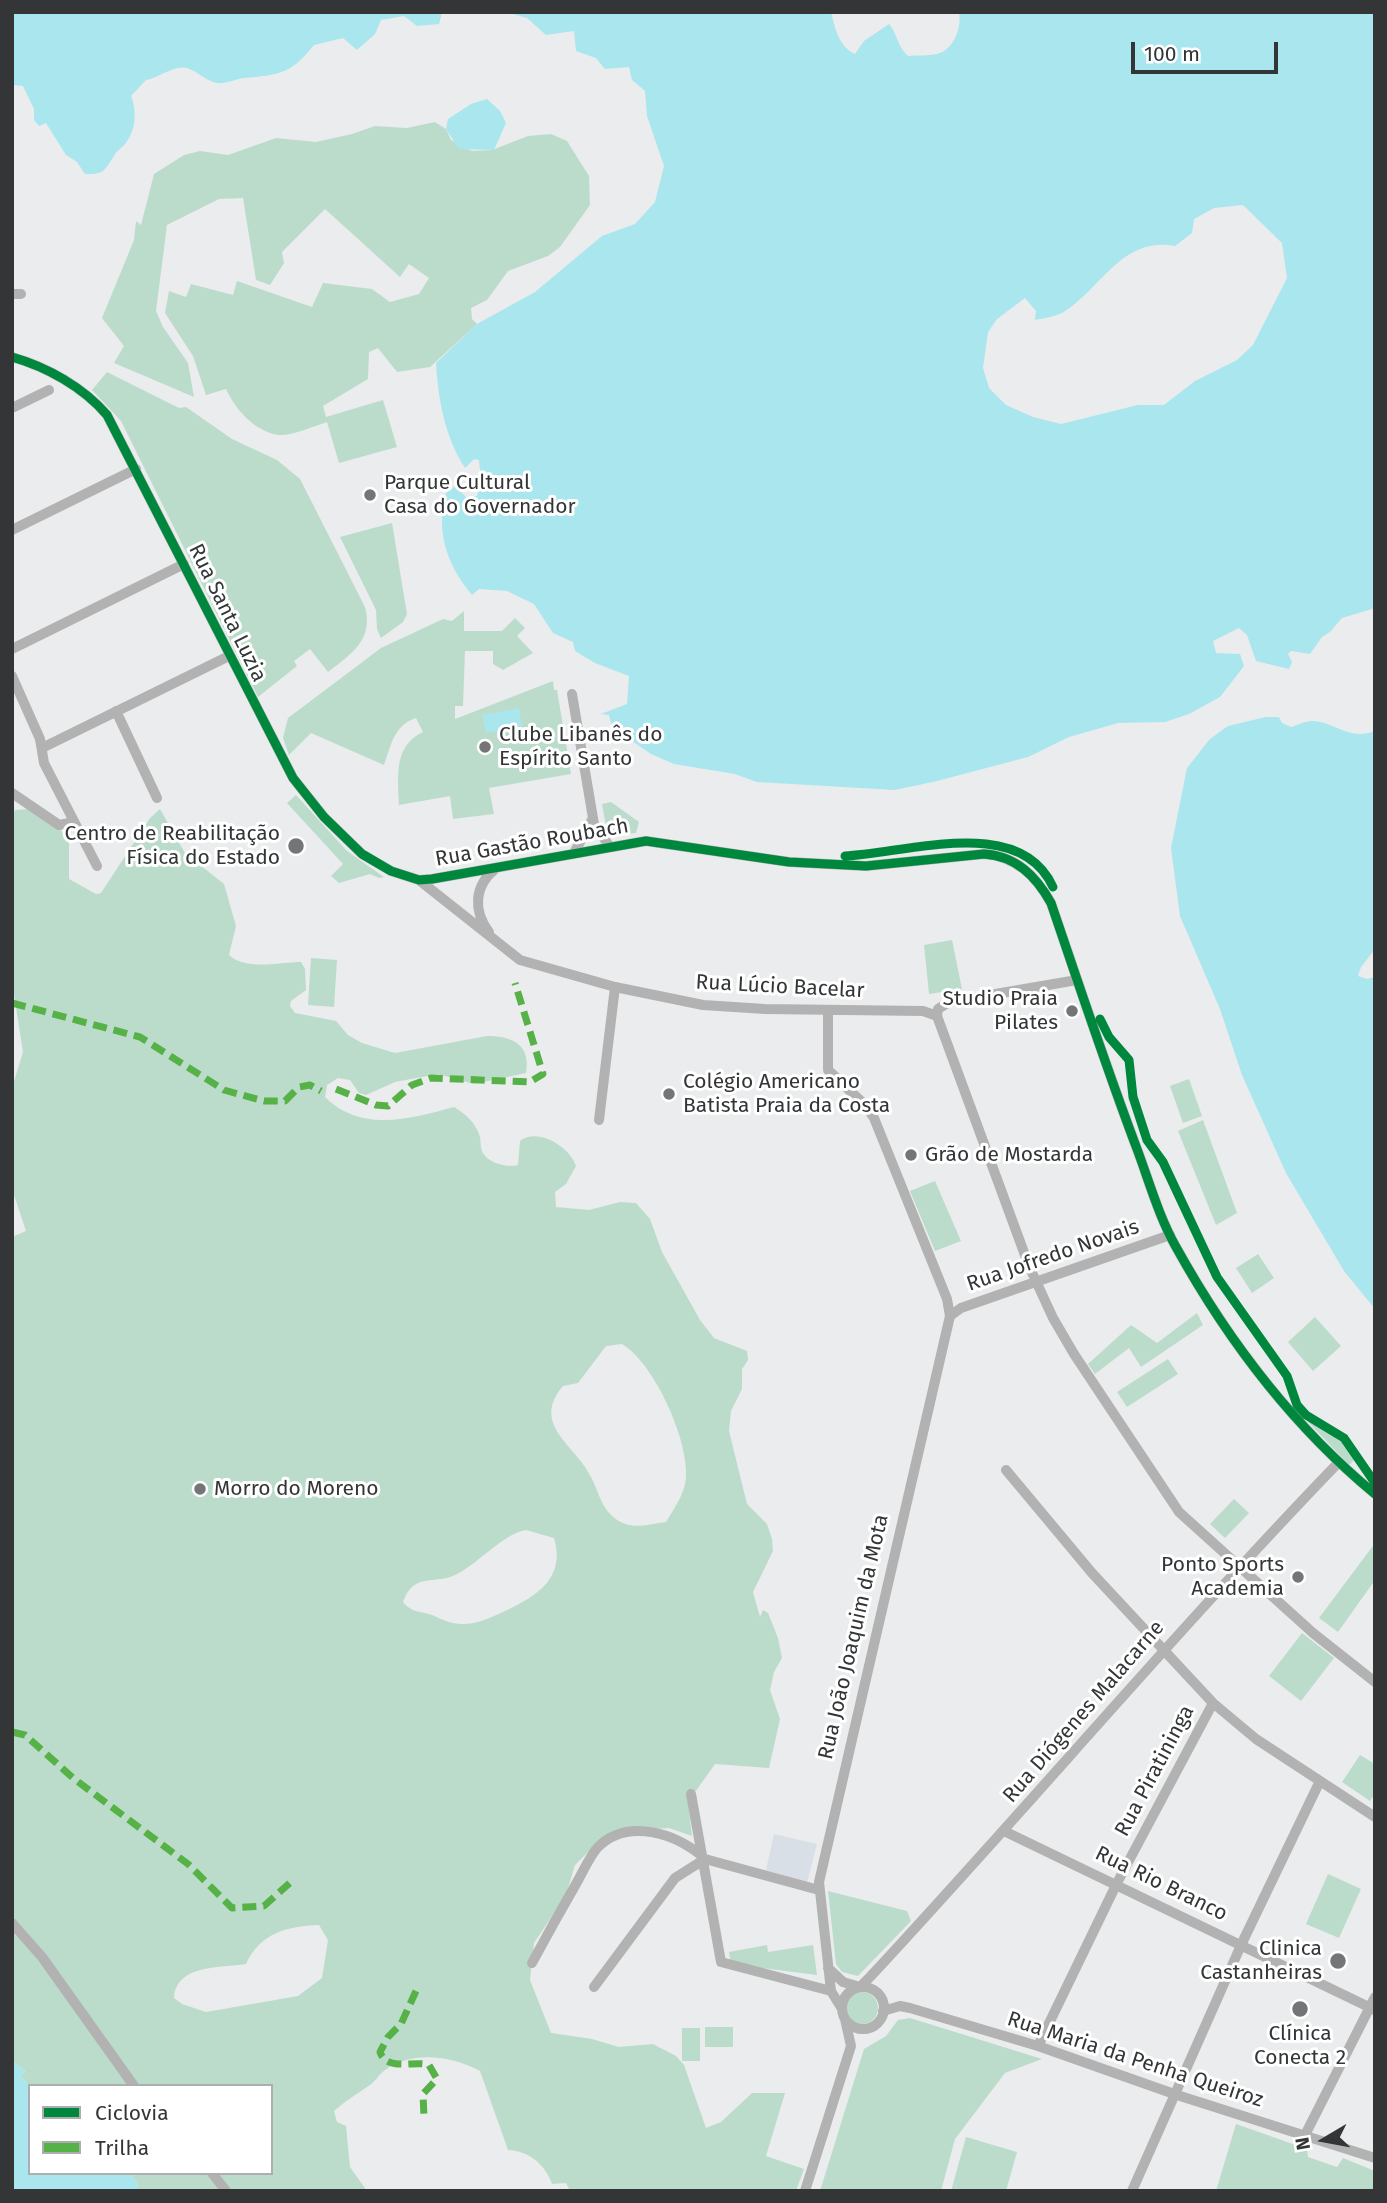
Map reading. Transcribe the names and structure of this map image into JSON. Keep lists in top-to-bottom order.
{
  "streets": {
    "street": [
      "Rua Santa Luzia",
      "Rua Gastão Roubach",
      "Rua Lúcio Bacelar",
      "Rua Jofredo Novais",
      "Rua João Joaquim da Mota",
      "Rua Diógenes Malacarne",
      "Rua Piratininga",
      "Rua Rio Branco",
      "Rua Maria da Penha Queiroz"
    ]
  },
  "crossings": [
    ["Rua Santa Luzia", "Rua Gastão Roubach"],
    ["Rua Santa Luzia", "Rua Lúcio Bacelar"],
    ["Rua Gastão Roubach", "Rua Lúcio Bacelar"],
    ["Rua Gastão Roubach", "Rua Jofredo Novais"],
    ["Rua Gastão Roubach", "Rua Diógenes Malacarne"],
    ["Rua Jofredo Novais", "Rua João Joaquim da Mota"],
    ["Rua Diógenes Malacarne", "Rua Rio Branco"],
    ["Rua Diógenes Malacarne", "Rua Maria da Penha Queiroz"],
    ["Rua Piratininga", "Rua Rio Branco"],
    ["Rua Piratininga", "Rua Maria da Penha Queiroz"]
  ],
  "places": [
    "Parque Cultural Casa do Governador",
    "Clube Libanês do Espírito Santo",
    "Centro de Reabilitação Física do Estado",
    "Studio Praia Pilates",
    "Colégio Americano Batista Praia da Costa",
    "Grão de Mostarda",
    "Morro do Moreno",
    "Ponto Sports Academia",
    "Clinica Castanheiras",
    "Clínica Conecta 2"
  ],
  "legend": ["Ciclovia", "Trilha"],
  "scale_bar": "100 m",
  "north": "left"
}
